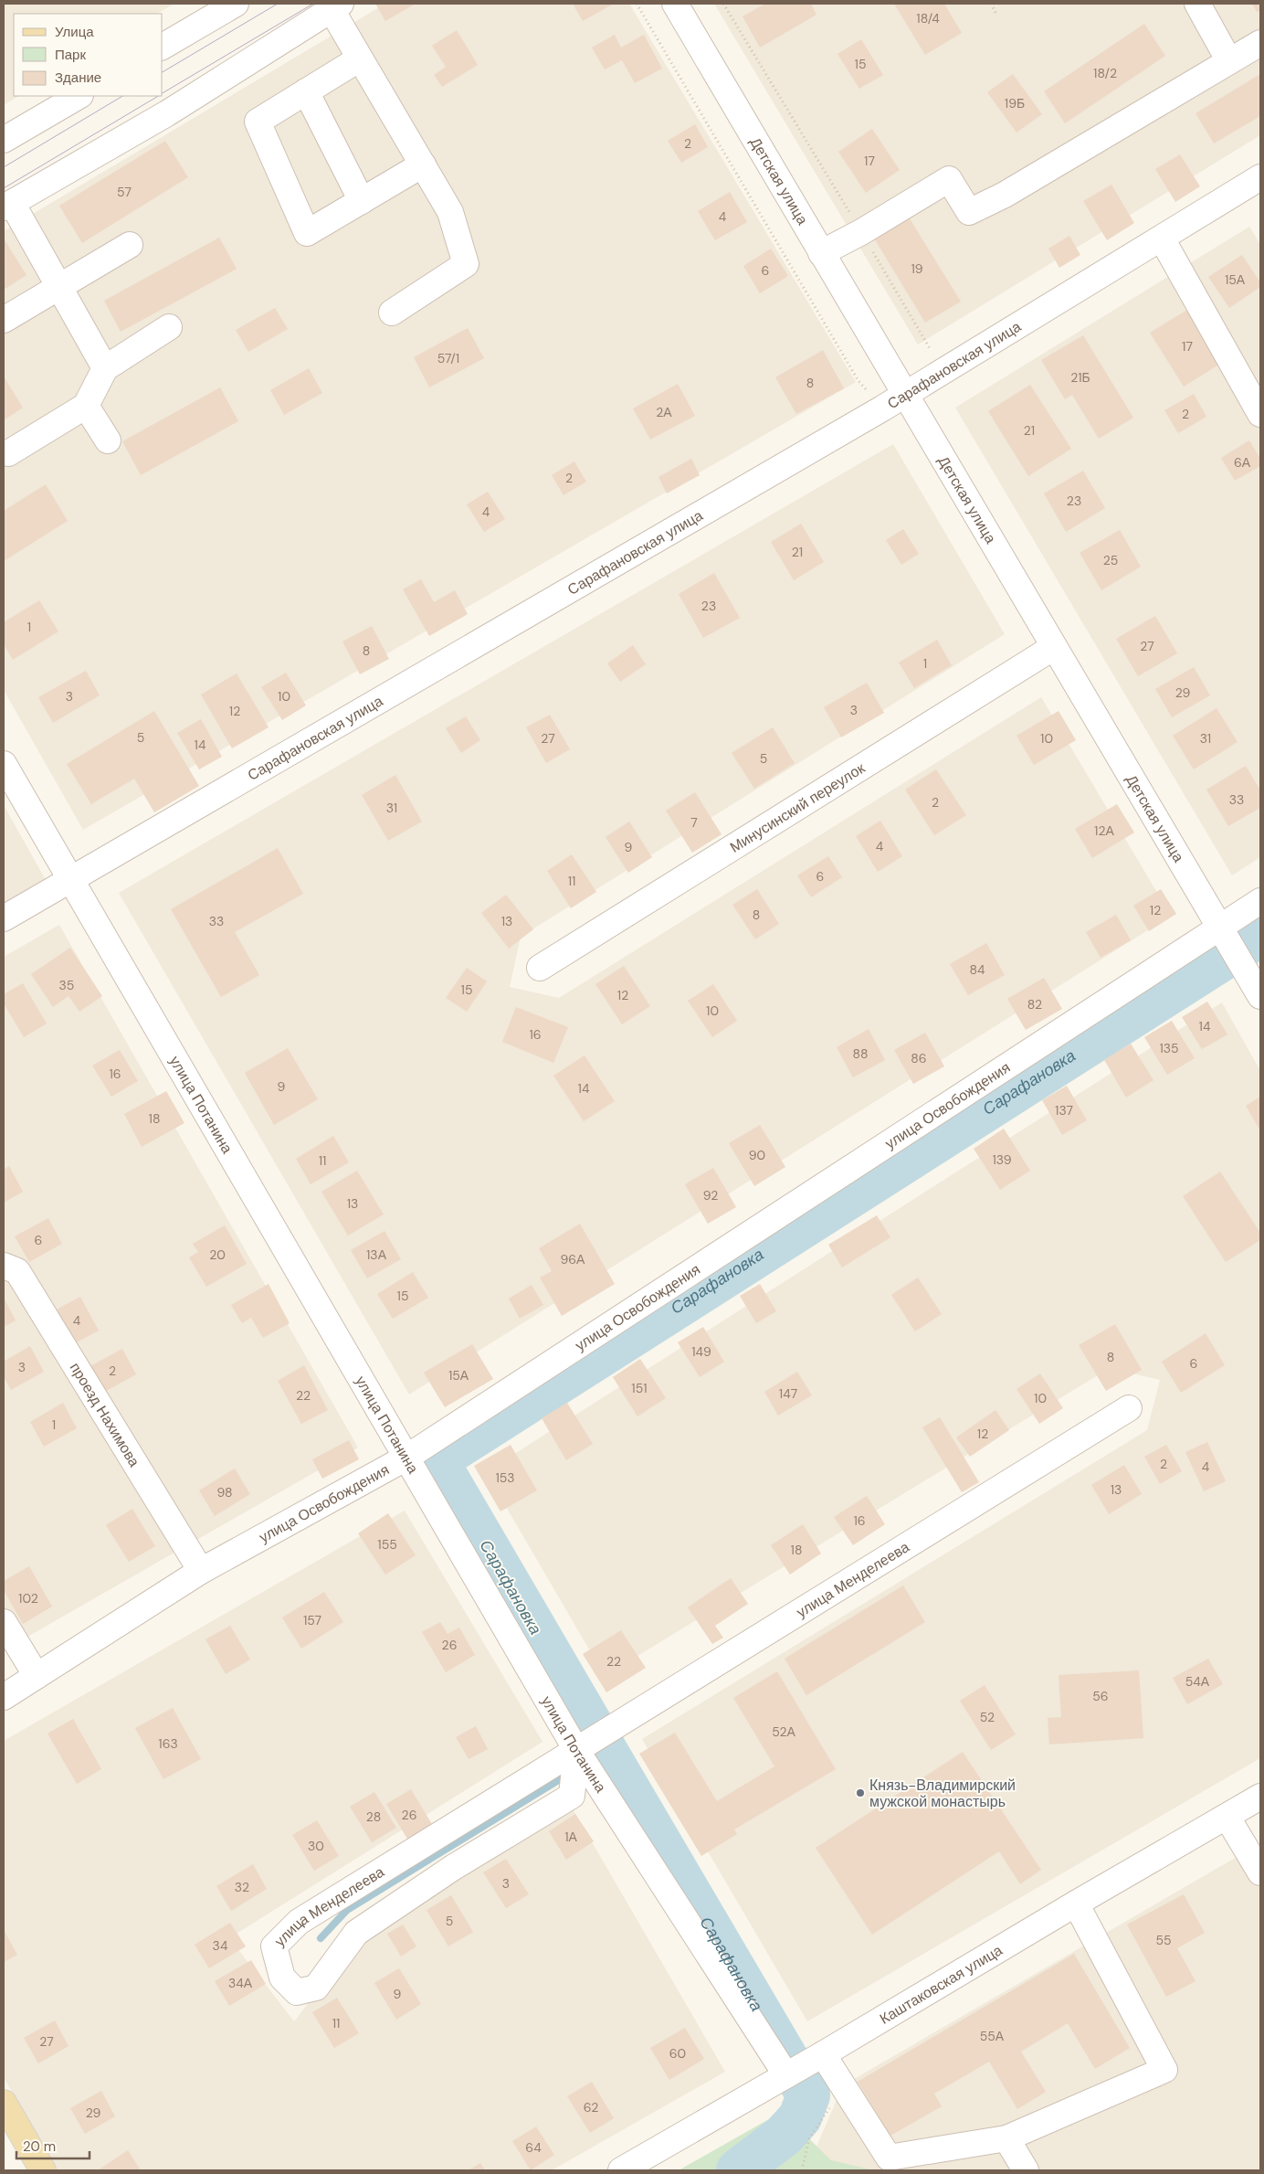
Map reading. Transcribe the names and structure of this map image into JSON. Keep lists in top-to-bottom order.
{
  "streets": {
    "street": [
      "Детская улица",
      "Сарафановская улица",
      "Минусинский переулок",
      "улица Потанина",
      "улица Освобождения",
      "проезд Нахимова",
      "улица Менделеева",
      "Каштаковская улица"
    ]
  },
  "crossings": [
    ["Детская улица", "Сарафановская улица"],
    ["Детская улица", "Минусинский переулок"],
    ["Детская улица", "улица Освобождения"],
    ["Сарафановская улица", "улица Потанина"],
    ["улица Потанина", "улица Освобождения"],
    ["улица Потанина", "улица Менделеева"],
    ["улица Потанина", "Каштаковская улица"],
    ["улица Освобождения", "проезд Нахимова"]
  ],
  "water": ["Сарафановка"],
  "places": ["Князь-Владимирский мужской монастырь"],
  "house_numbers": [
    "18/4",
    "15",
    "18/2",
    "19Б",
    "2",
    "17",
    "57",
    "4",
    "19",
    "6",
    "15А",
    "17",
    "57/1",
    "21Б",
    "8",
    "2А",
    "2",
    "21",
    "6А",
    "2",
    "23",
    "4",
    "21",
    "25",
    "23",
    "1",
    "27",
    "8",
    "1",
    "29",
    "3",
    "10",
    "3",
    "12",
    "5",
    "27",
    "10",
    "31",
    "14",
    "5",
    "33",
    "2",
    "31",
    "7",
    "12А",
    "4",
    "9",
    "6",
    "11",
    "12",
    "8",
    "33",
    "13",
    "84",
    "35",
    "15",
    "12",
    "82",
    "10",
    "14",
    "16",
    "135",
    "88",
    "86",
    "16",
    "9",
    "14",
    "137",
    "18",
    "90",
    "139",
    "11",
    "92",
    "13",
    "6",
    "20",
    "13А",
    "96А",
    "15",
    "4",
    "149",
    "8",
    "6",
    "3",
    "2",
    "15А",
    "151",
    "147",
    "22",
    "10",
    "1",
    "12",
    "2",
    "4",
    "153",
    "13",
    "98",
    "16",
    "155",
    "18",
    "102",
    "157",
    "26",
    "22",
    "54А",
    "56",
    "52",
    "52А",
    "163",
    "26",
    "28",
    "1А",
    "30",
    "3",
    "32",
    "5",
    "55",
    "34",
    "34А",
    "9",
    "11",
    "55А",
    "27",
    "60",
    "62",
    "29",
    "64"
  ],
  "legend": ["Улица", "Парк", "Здание"],
  "scale_bar": "20 m"
}
